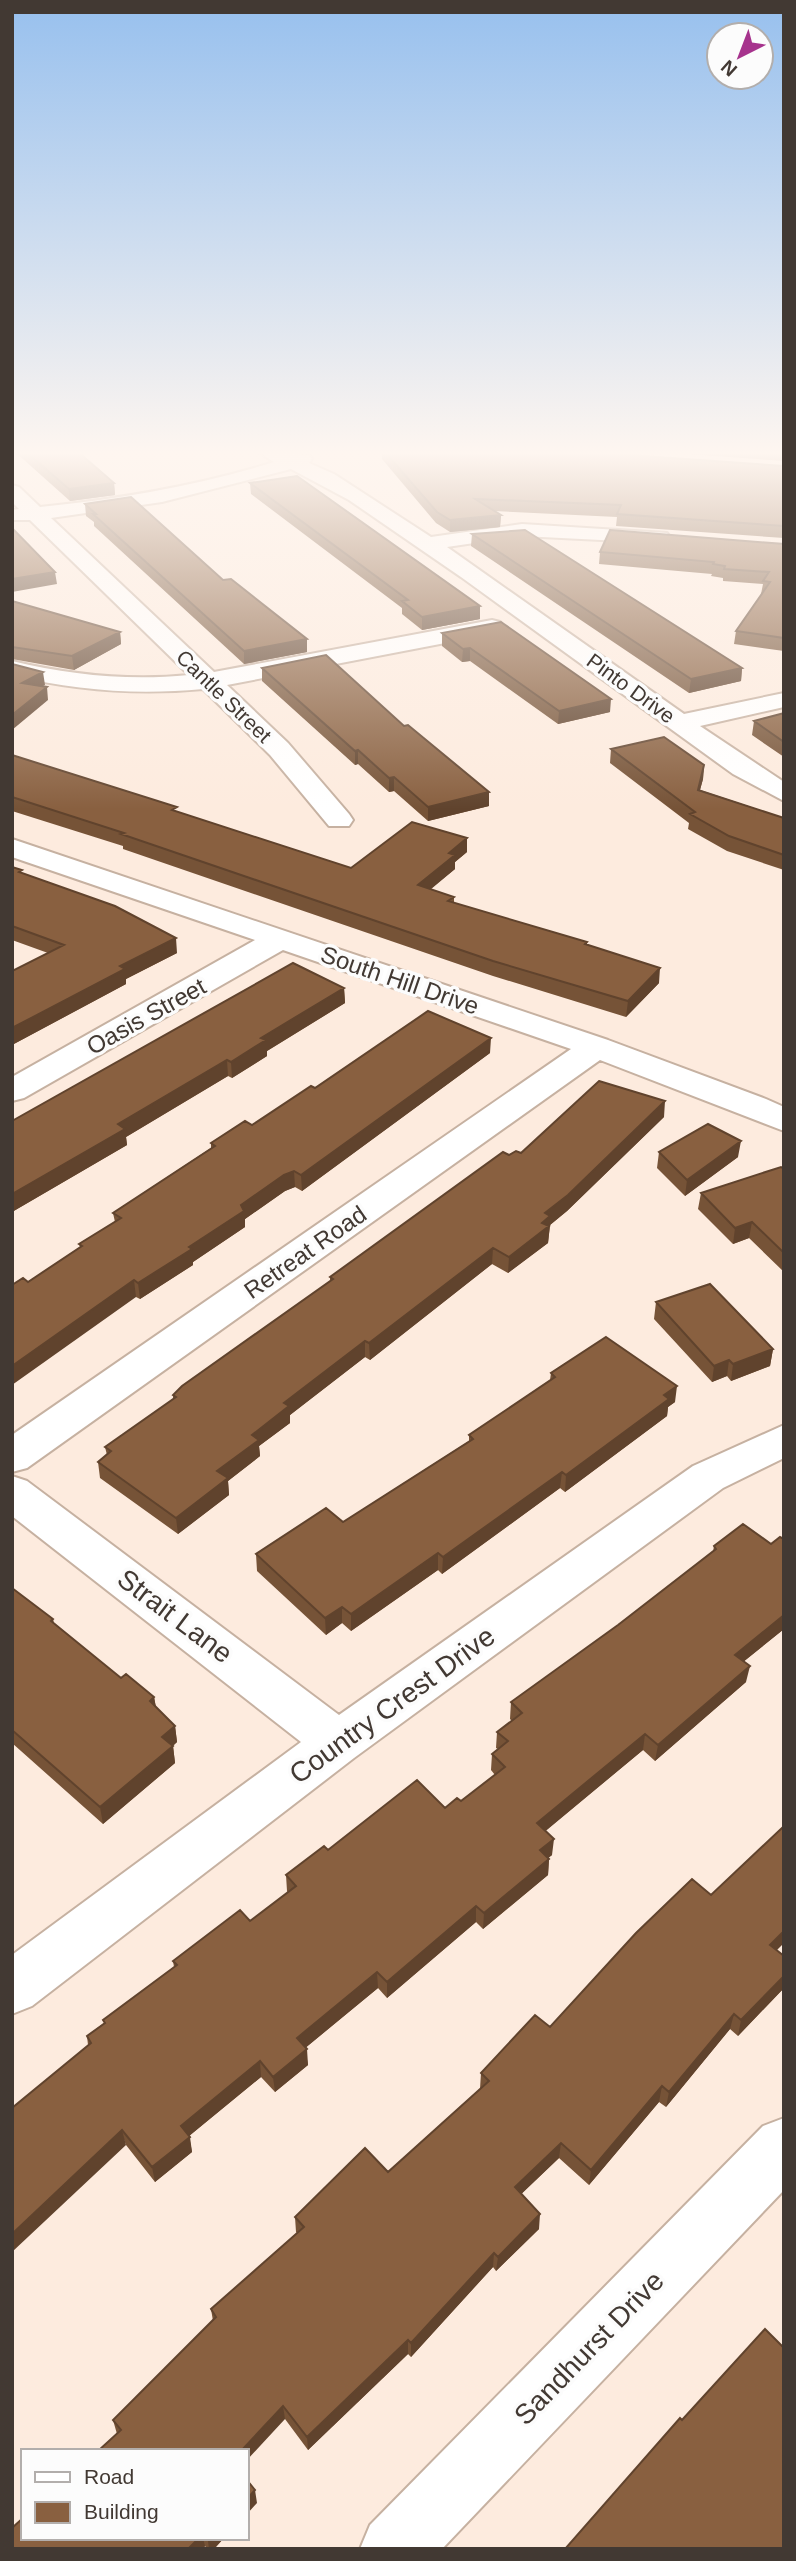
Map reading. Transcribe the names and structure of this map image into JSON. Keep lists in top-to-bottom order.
{
  "streets": {
    "street": [
      "Pinto Drive",
      "Cantle Street",
      "South Hill Drive",
      "Oasis Street",
      "Retreat Road",
      "Strait Lane",
      "Country Crest Drive",
      "Sandhurst Drive"
    ]
  },
  "crossings": [
    ["South Hill Drive", "Oasis Street"],
    ["South Hill Drive", "Retreat Road"],
    ["Strait Lane", "Country Crest Drive"]
  ],
  "legend": ["Road", "Building"],
  "north": "bottom left"
}
